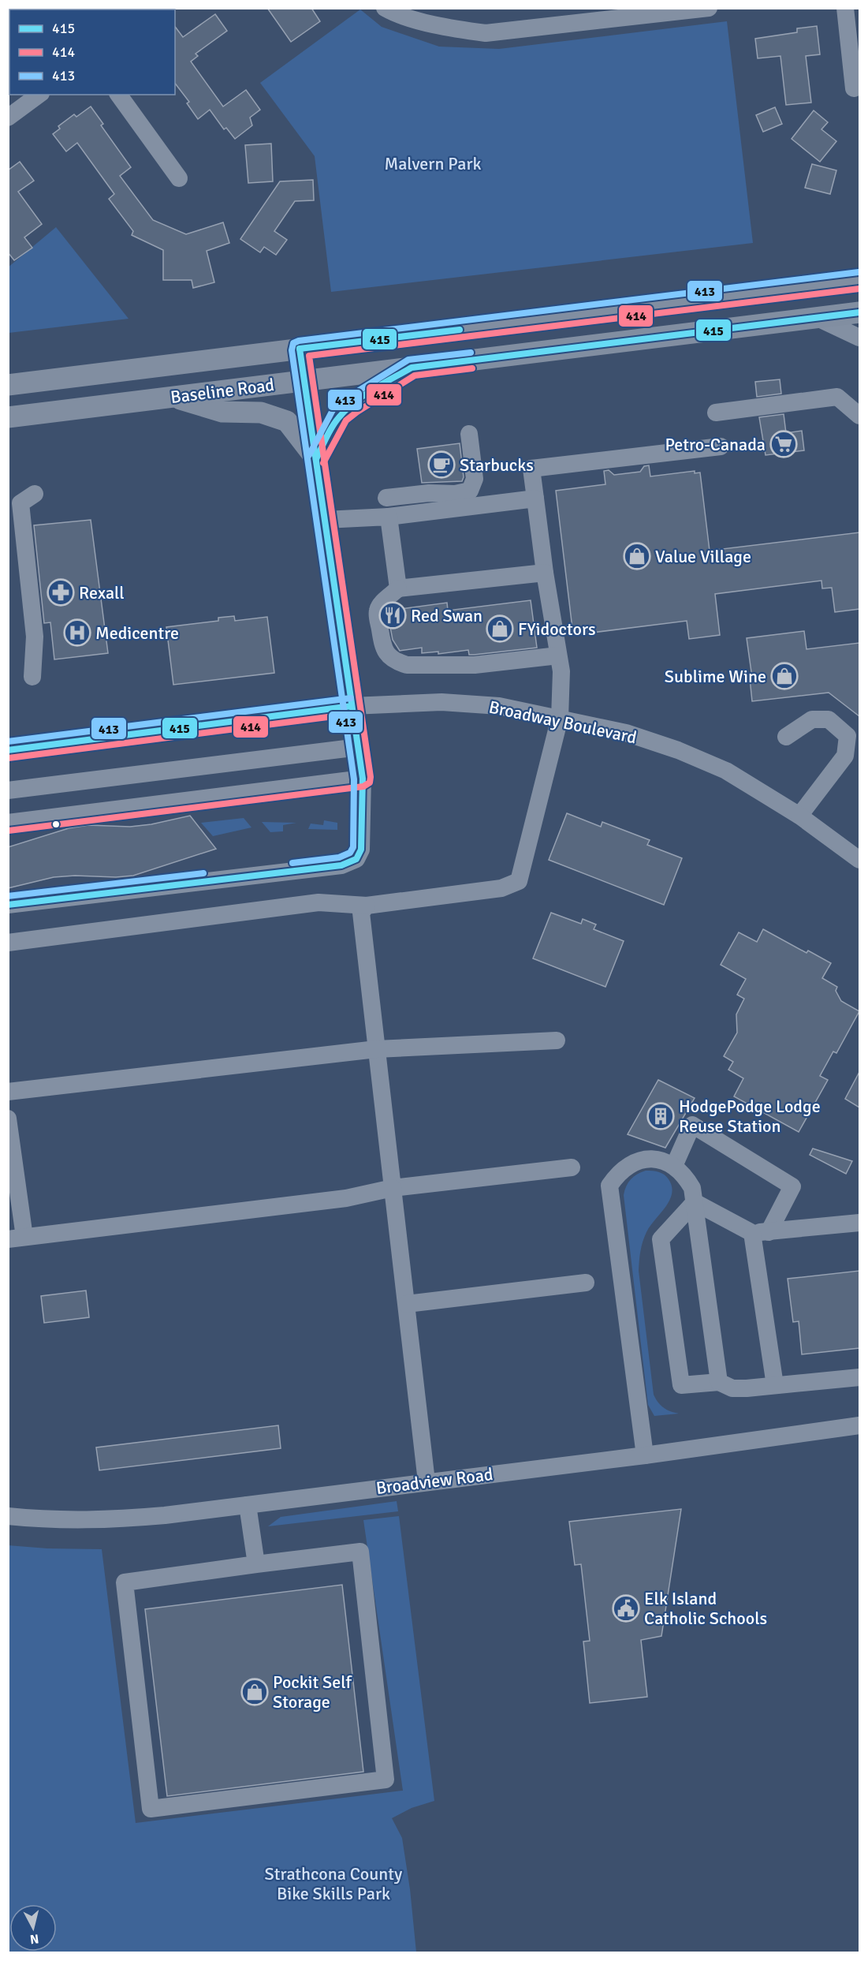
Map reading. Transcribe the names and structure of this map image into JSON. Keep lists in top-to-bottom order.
{
  "streets": {
    "main road": ["Baseline Road"],
    "street": ["Broadway Boulevard", "Broadview Road"]
  },
  "parks": ["Malvern Park", "Strathcona County Bike Skills Park"],
  "places": {
    "supermarket": ["Petro-Canada"],
    "cafe": ["Starbucks"],
    "shop": [
      "Value Village",
      "FYidoctors",
      "Sublime Wine",
      "Pockit Self Storage"
    ],
    "pharmacy": ["Rexall"],
    "restaurant": ["Red Swan"],
    "hospital": ["Medicentre"],
    "building": ["HodgePodge Lodge Reuse Station"],
    "public building": ["Elk Island Catholic Schools"]
  },
  "lines": ["transit line 413", "transit line 414", "transit line 415"],
  "legend": ["415", "414", "413"],
  "north": "bottom"
}
